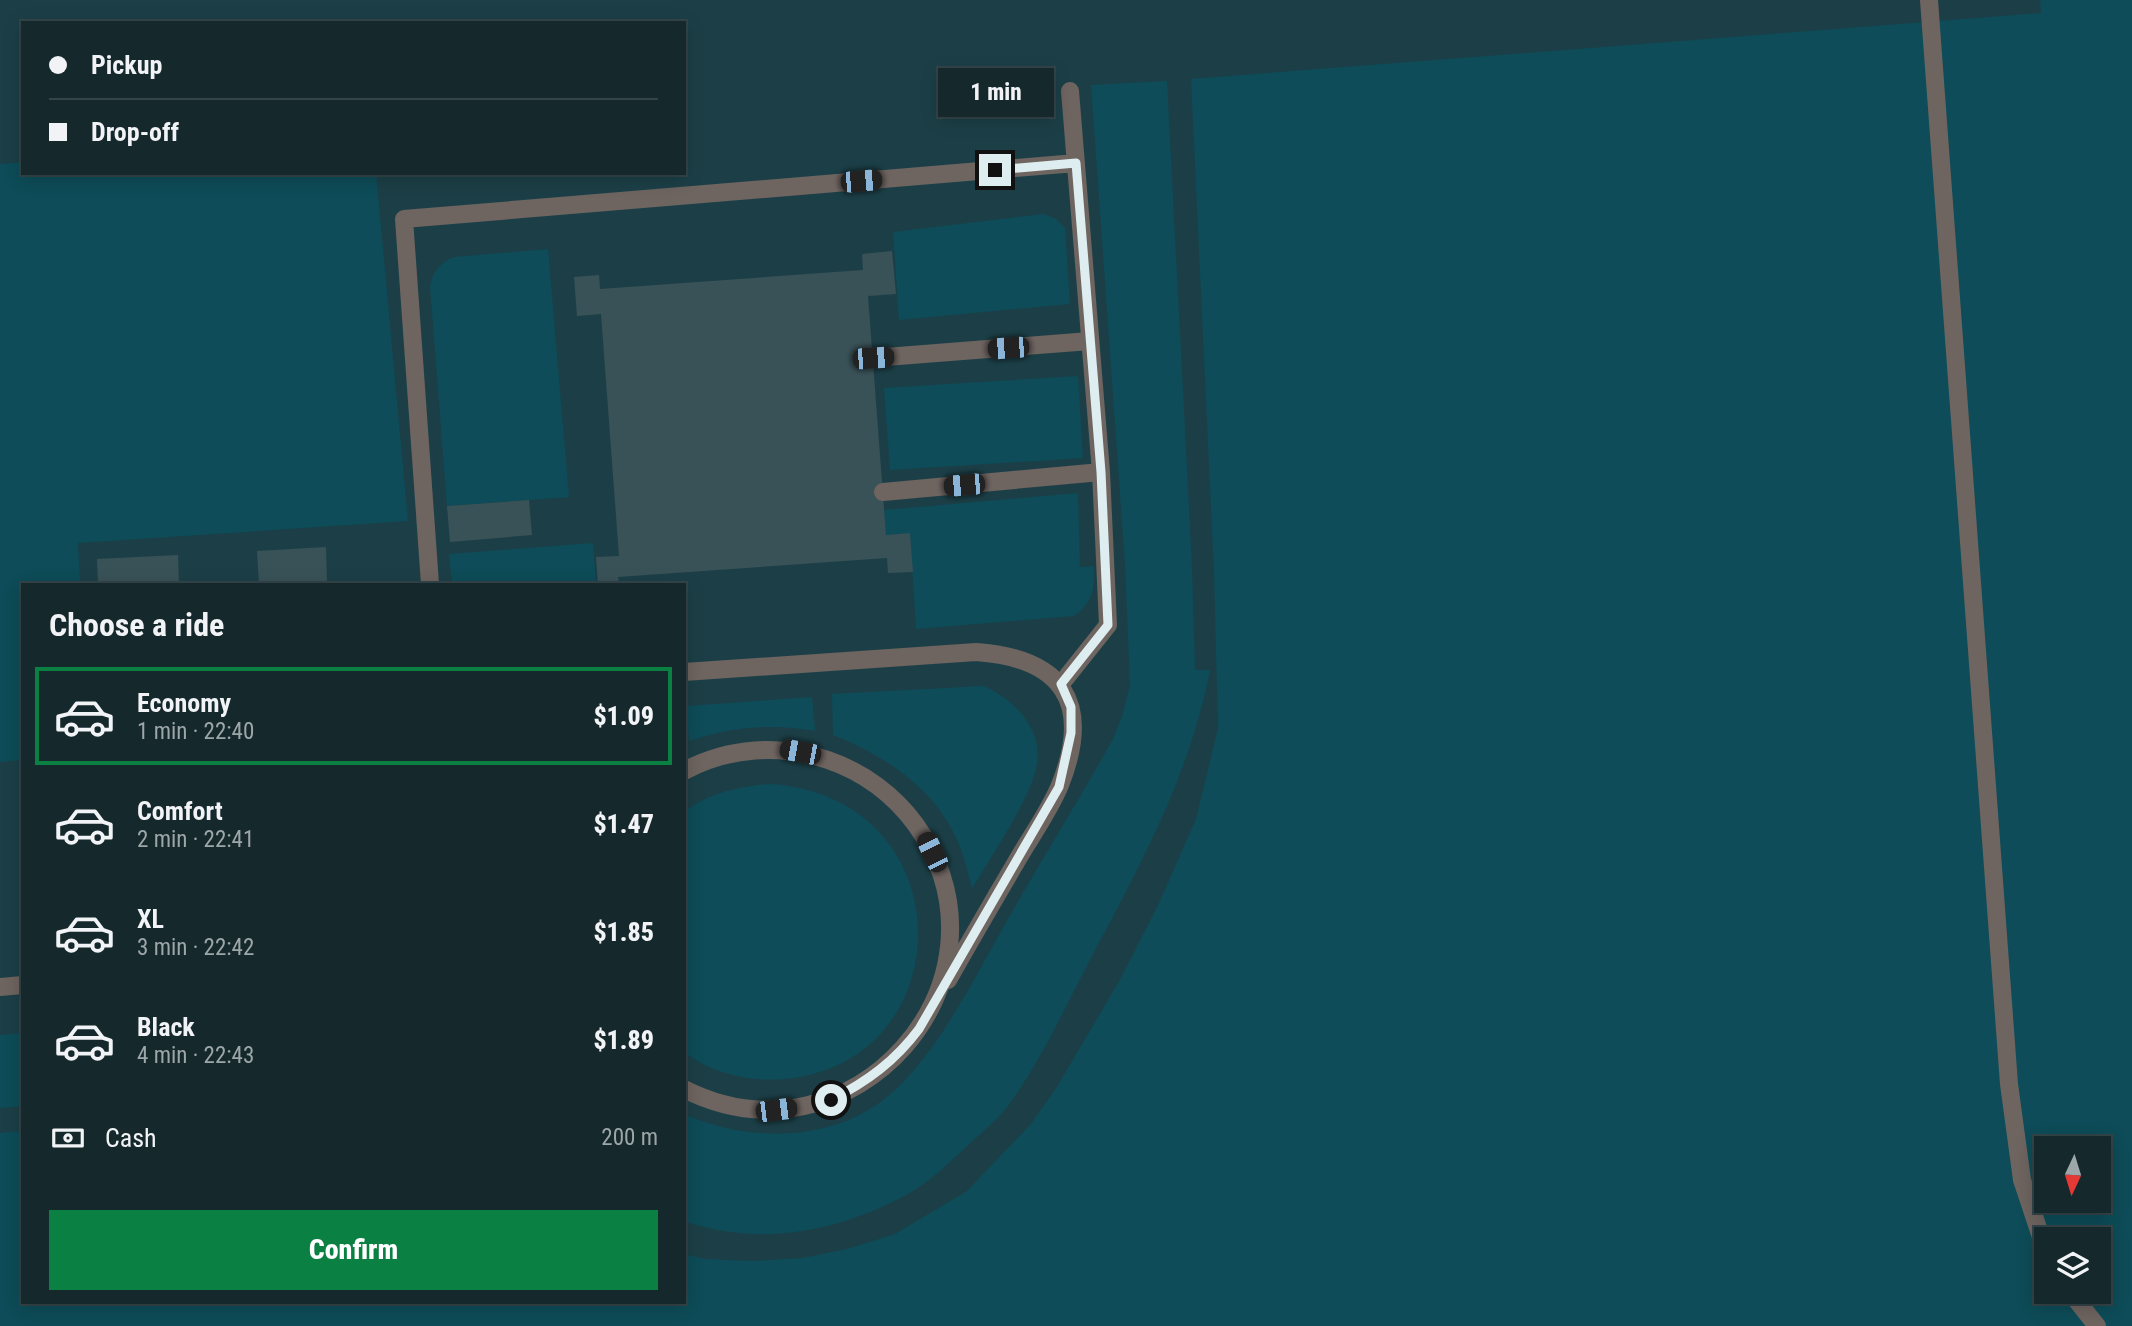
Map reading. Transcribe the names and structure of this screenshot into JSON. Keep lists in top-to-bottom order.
{
  "north": "bottom",
  "page": {
    "banner": ["Pickup", "Drop-off"],
    "bubble": "1 min",
    "heading": "Choose a ride",
    "list": [
      {
        "name": "Economy",
        "note": "1 min · 22:40",
        "value": "$1.09"
      },
      {
        "name": "Comfort",
        "note": "2 min · 22:41",
        "value": "$1.47"
      },
      {
        "name": "XL",
        "note": "3 min · 22:42",
        "value": "$1.85"
      },
      {
        "name": "Black",
        "note": "4 min · 22:43",
        "value": "$1.89"
      }
    ],
    "pay": ["Cash", "200 m"],
    "buttons": "Confirm"
  }
}
